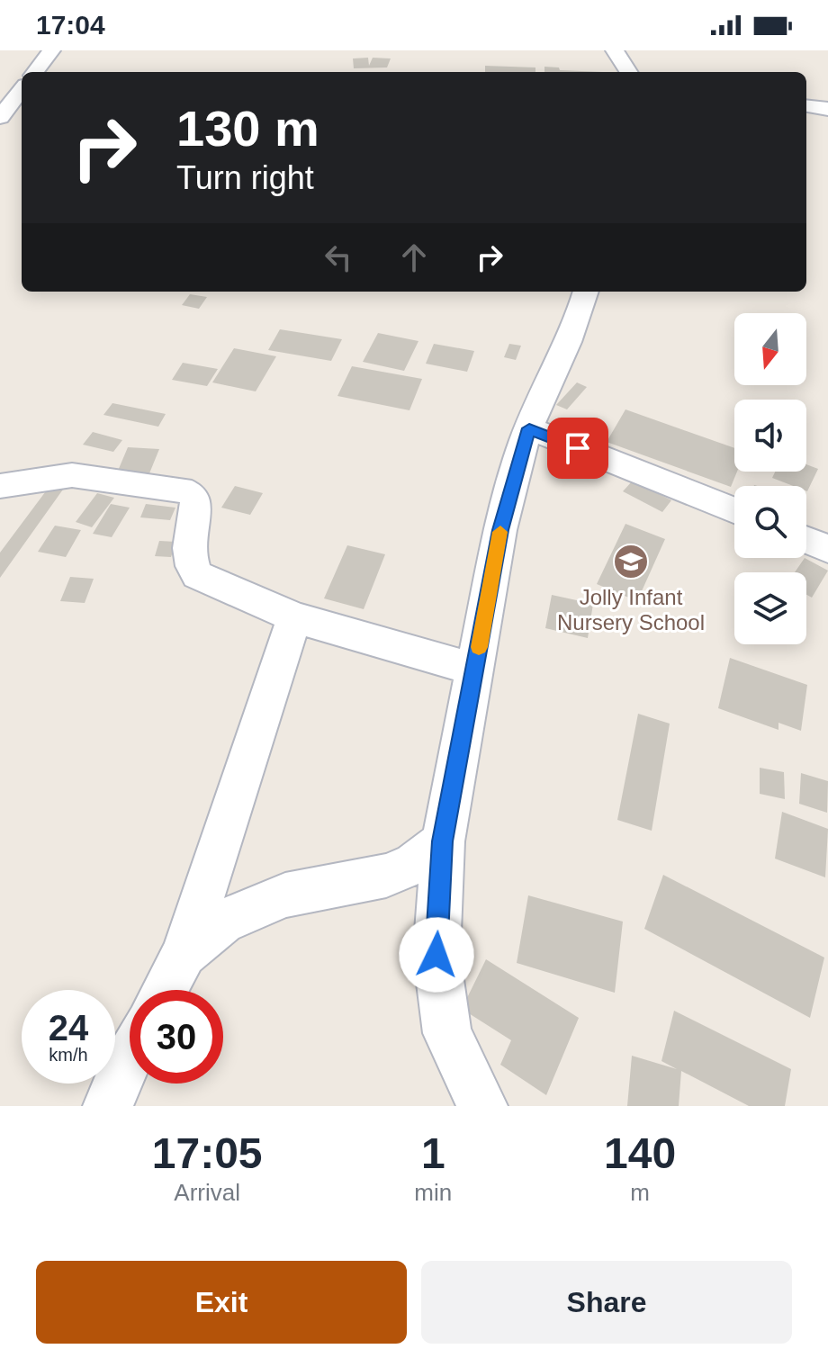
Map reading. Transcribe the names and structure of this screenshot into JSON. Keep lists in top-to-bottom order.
{
  "places": {
    "school or university": ["Jolly Infant Nursery School"]
  },
  "north": "bottom",
  "page": {
    "status": "17:04",
    "turn": ["130 m", "Turn right"],
    "speed": "24 km/h",
    "limit": "30",
    "eta": [
      "17:05",
      "Arrival",
      "1",
      "min",
      "140",
      "m"
    ],
    "buttons": ["Exit", "Share"]
  }
}
